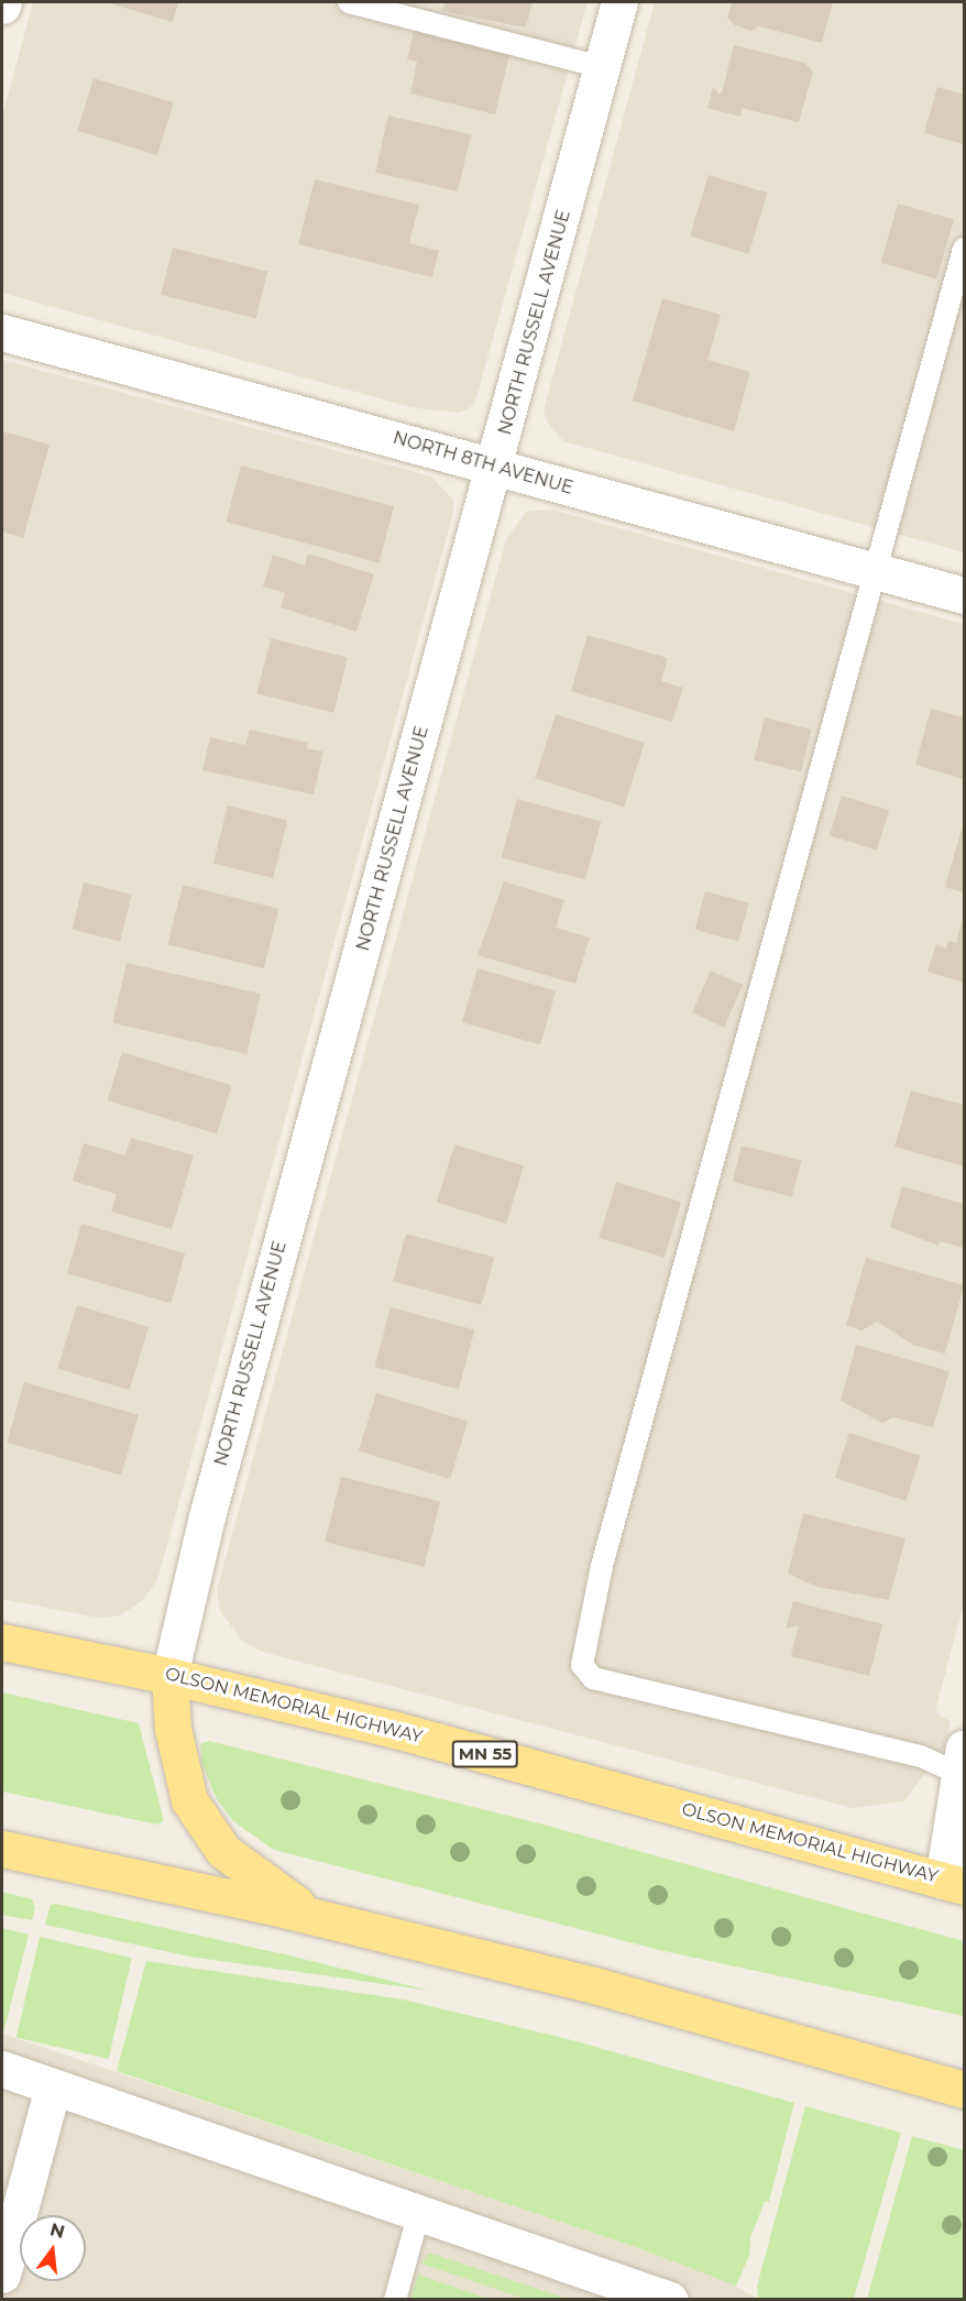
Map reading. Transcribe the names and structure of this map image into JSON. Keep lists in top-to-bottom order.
{
  "streets": {
    "main road": ["OLSON MEMORIAL HIGHWAY", "MN 55"],
    "street": ["NORTH RUSSELL AVENUE", "NORTH 8TH AVENUE"]
  },
  "crossings": [
    ["NORTH RUSSELL AVENUE", "NORTH 8TH AVENUE"],
    ["NORTH RUSSELL AVENUE", "OLSON MEMORIAL HIGHWAY"]
  ],
  "north": "top"
}
